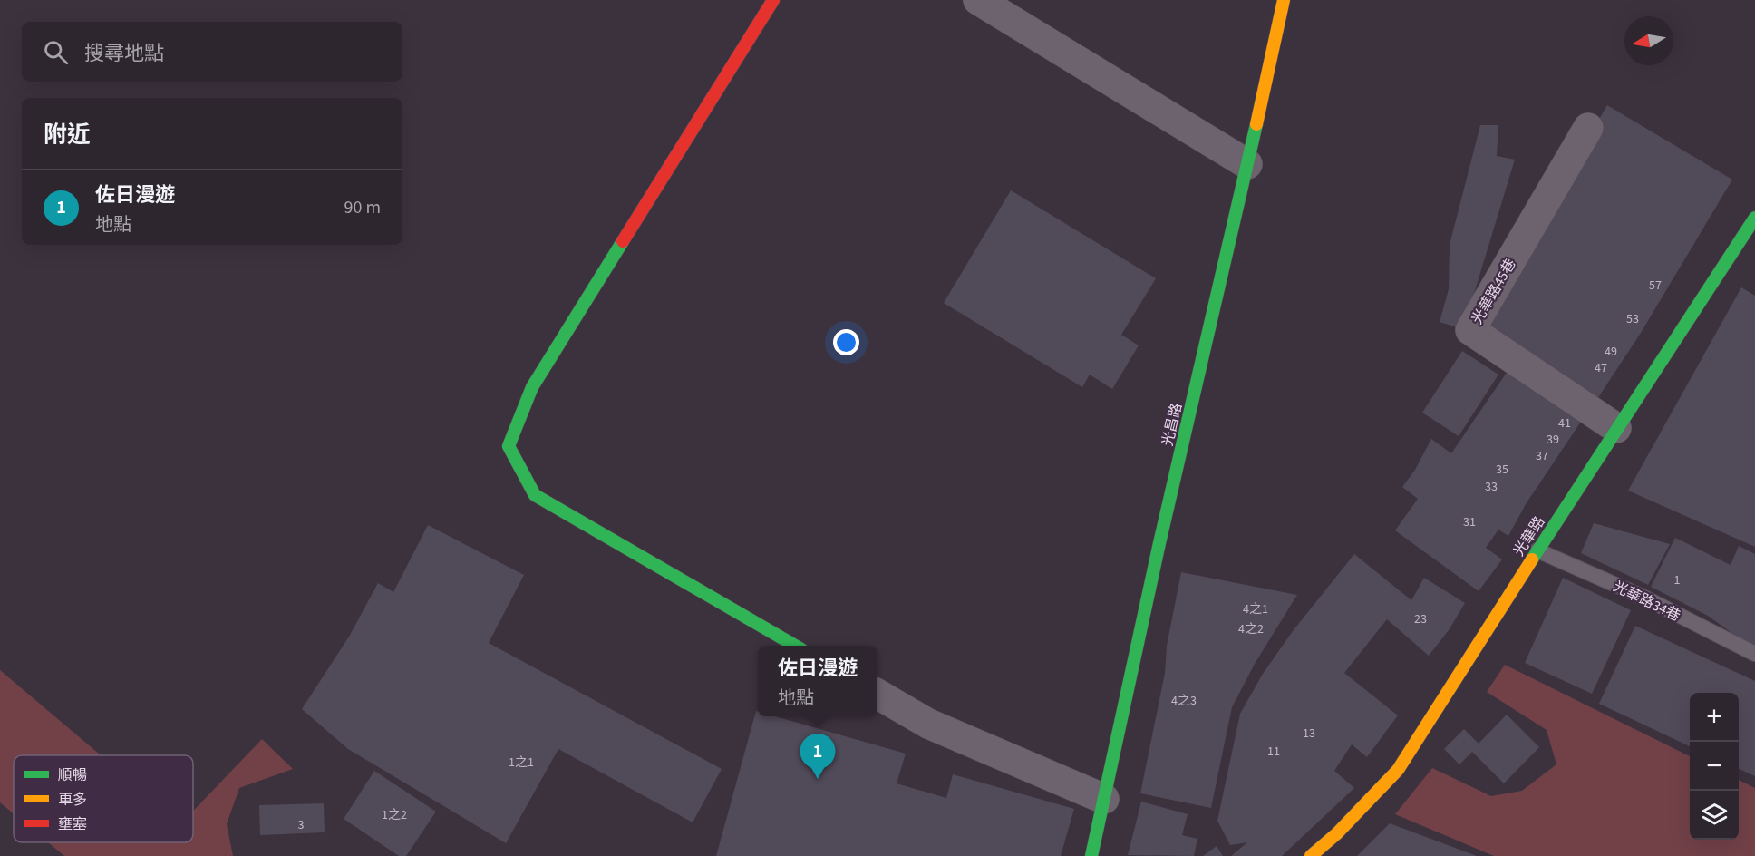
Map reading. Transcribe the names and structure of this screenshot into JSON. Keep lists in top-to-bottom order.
{
  "streets": {
    "street": ["光華路45巷", "光昌路", "光華路"],
    "lane": ["光華路34巷"]
  },
  "crossings": [
    ["光華路45巷", "光華路"],
    ["光華路", "光華路34巷"]
  ],
  "house_numbers": [
    "57",
    "53",
    "49",
    "47",
    "41",
    "39",
    "37",
    "35",
    "33",
    "31",
    "1",
    "4之1",
    "23",
    "4之2",
    "4之3",
    "13",
    "11",
    "1之1",
    "1之2",
    "3"
  ],
  "legend": ["順暢", "車多", "壅塞"],
  "north": "left",
  "page": {
    "search": "搜尋地點",
    "heading": "附近",
    "list": [
      {
        "mark": "1",
        "name": "佐日漫遊",
        "note": "地點",
        "value": "90 m"
      }
    ],
    "popup": ["佐日漫遊", "地點"],
    "map_buttons": ["+", "−"],
    "pins": "1"
  }
}
